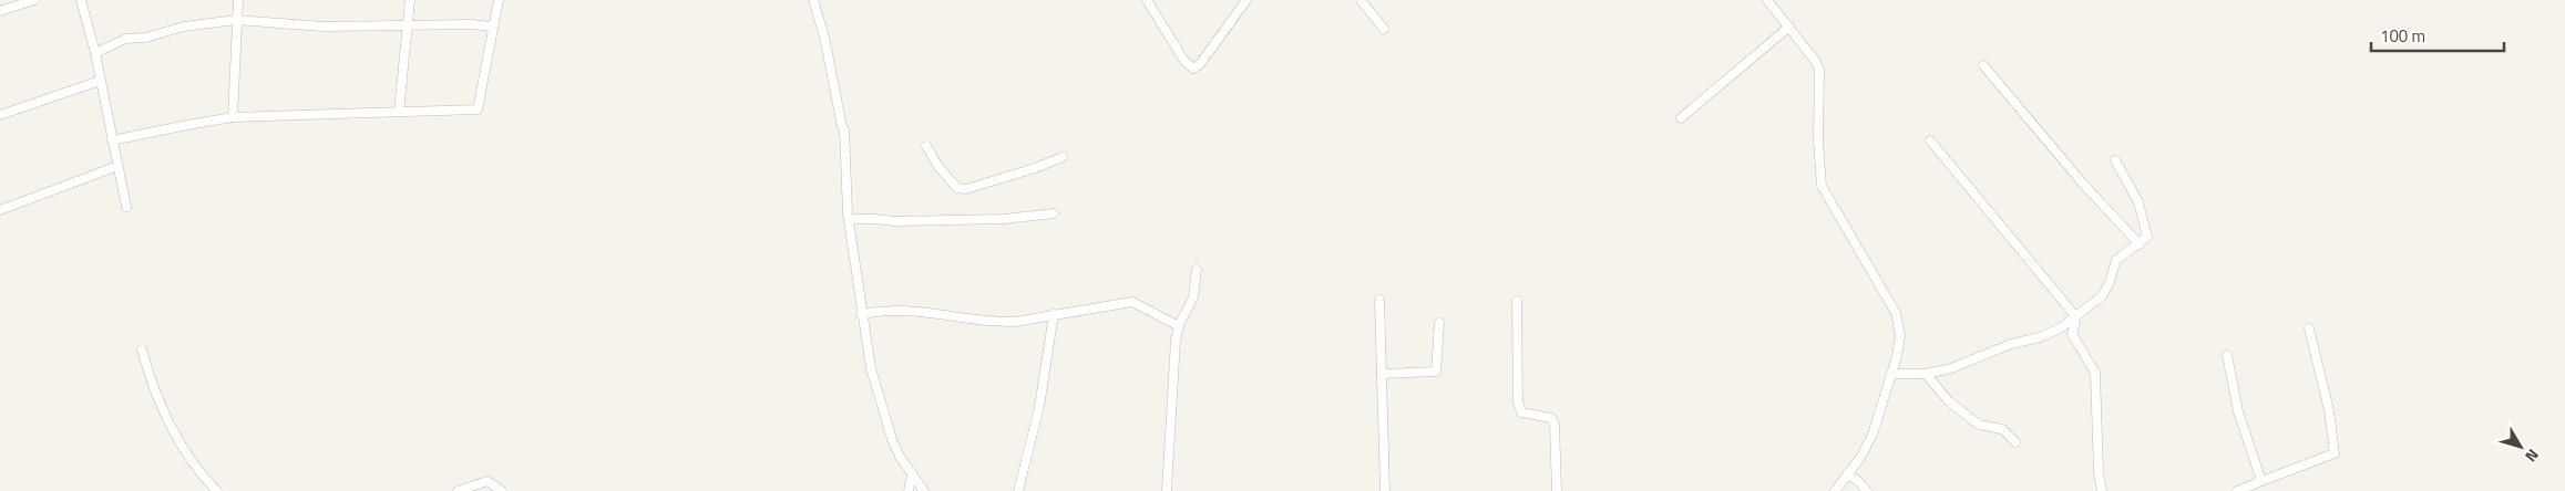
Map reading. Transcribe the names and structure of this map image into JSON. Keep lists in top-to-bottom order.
{
  "scale_bar": "100 m",
  "north": "bottom right"
}
